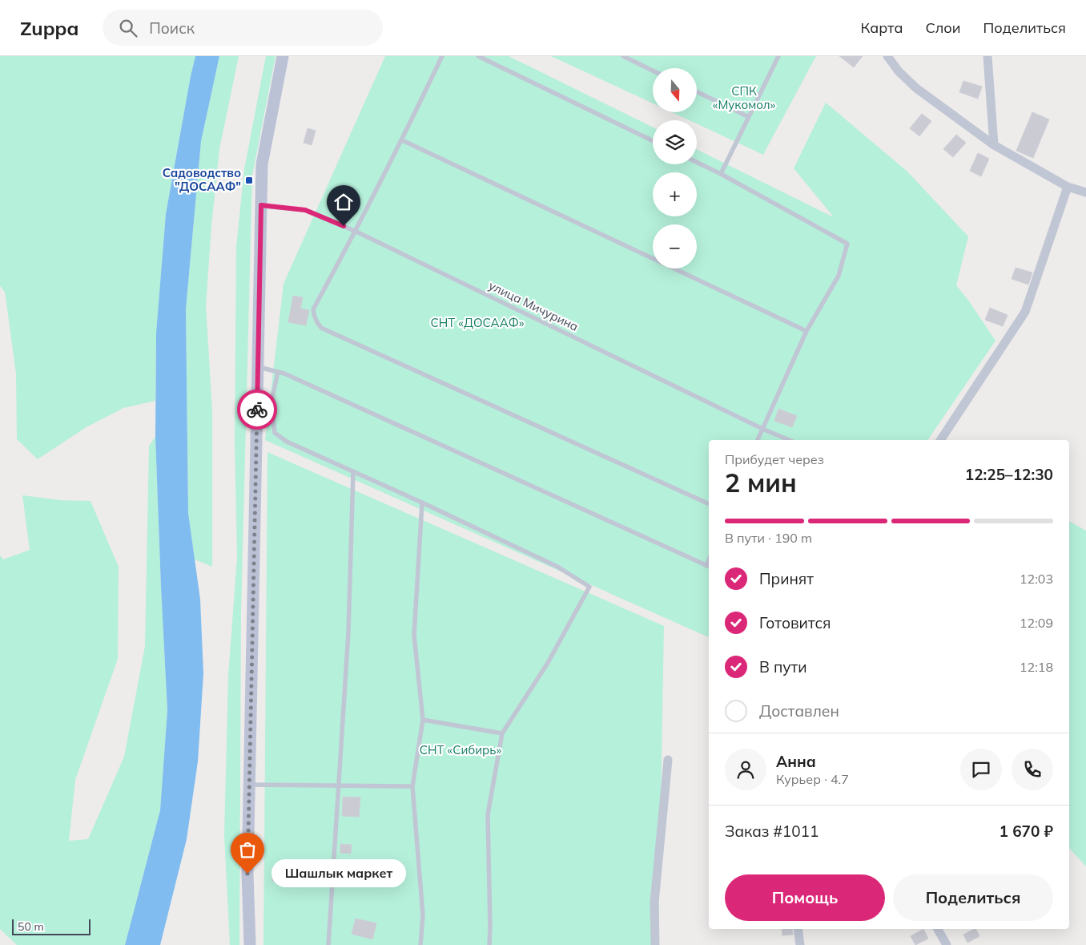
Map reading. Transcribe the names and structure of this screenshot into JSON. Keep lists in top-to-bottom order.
{
  "streets": {
    "lane": ["улица Мичурина"]
  },
  "parks": ["СПК «Мукомол»", "СНТ «ДОСААФ»", "СНТ «Сибирь»"],
  "places": {
    "transit": ["Садоводство \"ДОСААФ\""],
    "other": ["Шашлык маркет"]
  },
  "scale_bar": "50 m",
  "north": "bottom",
  "page": {
    "header": "Zuppa",
    "search": "Поиск",
    "nav": ["Карта", "Слои", "Поделиться"],
    "map_buttons": ["+", "−"],
    "heading": ["2 мин", "Прибудет через", "12:25–12:30"],
    "panel": [
      "Анна",
      "Курьер · 4.7",
      "Заказ #1011",
      "1 670 ₽"
    ],
    "bar": "В пути · 190 m",
    "list": [
      ["Принят", "12:03"],
      ["Готовится", "12:09"],
      ["В пути", "12:18"],
      "Доставлен"
    ],
    "bubble": "Шашлык маркет",
    "buttons": ["Помощь", "Поделиться"],
    "scale": "50 m"
  }
}
